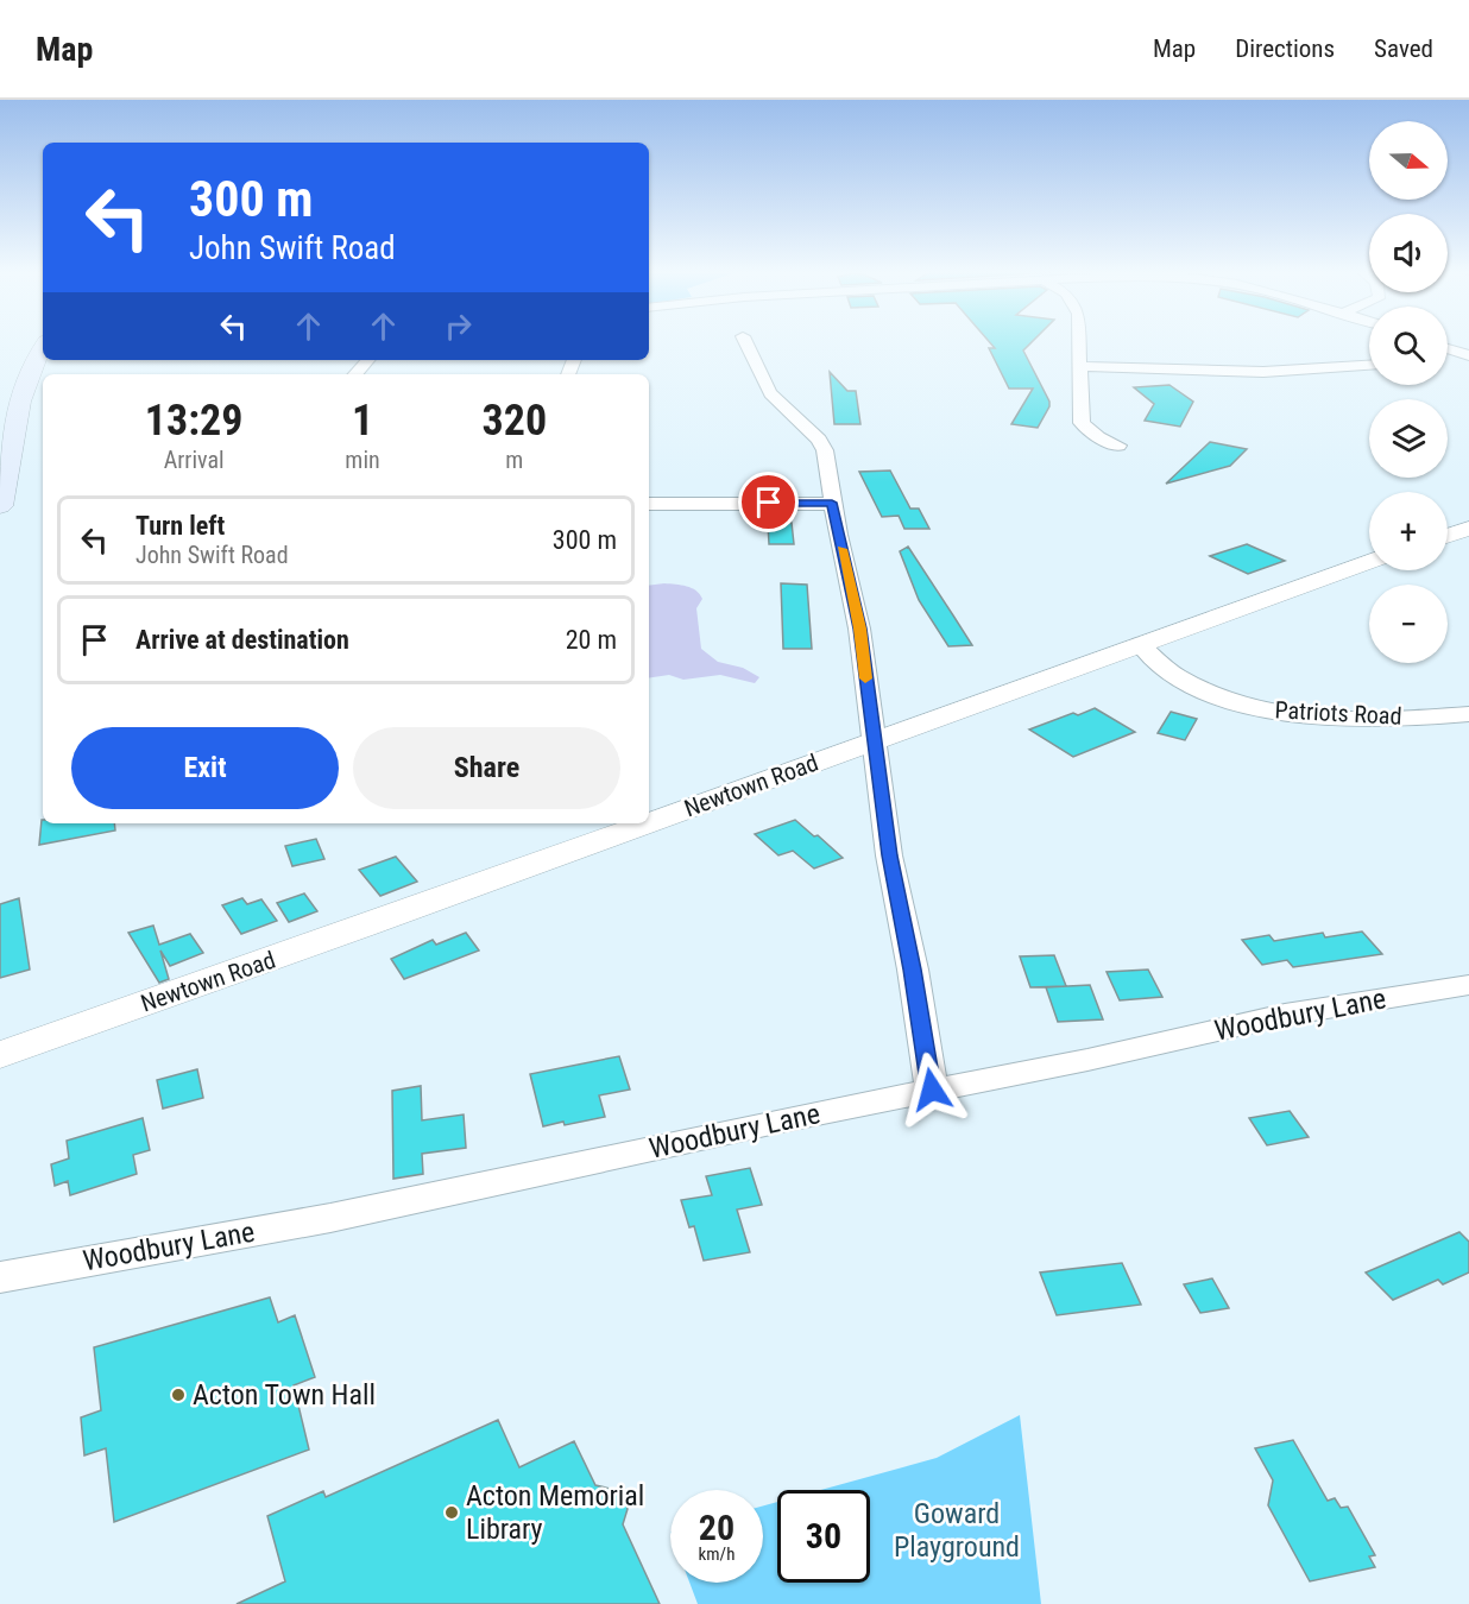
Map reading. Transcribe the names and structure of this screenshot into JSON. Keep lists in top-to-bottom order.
{
  "streets": {
    "street": ["Patriots Road", "Newtown Road", "Woodbury Lane"]
  },
  "crossings": [
    ["Patriots Road", "Newtown Road"]
  ],
  "parks": ["Goward Playground"],
  "places": ["Acton Town Hall", "Acton Memorial Library"],
  "north": "right",
  "page": {
    "header": "Map",
    "nav": ["Map", "Directions", "Saved"],
    "map_buttons": ["+", "−"],
    "turn": ["300 m", "John Swift Road"],
    "eta": [
      "13:29",
      "Arrival",
      "1",
      "min",
      "320",
      "m"
    ],
    "list": [
      {
        "name": "Turn left",
        "note": "John Swift Road",
        "value": "300 m"
      },
      {
        "name": "Arrive at destination",
        "value": "20 m"
      }
    ],
    "buttons": ["Exit", "Share"],
    "speed": "20 km/h",
    "limit": "30"
  }
}
